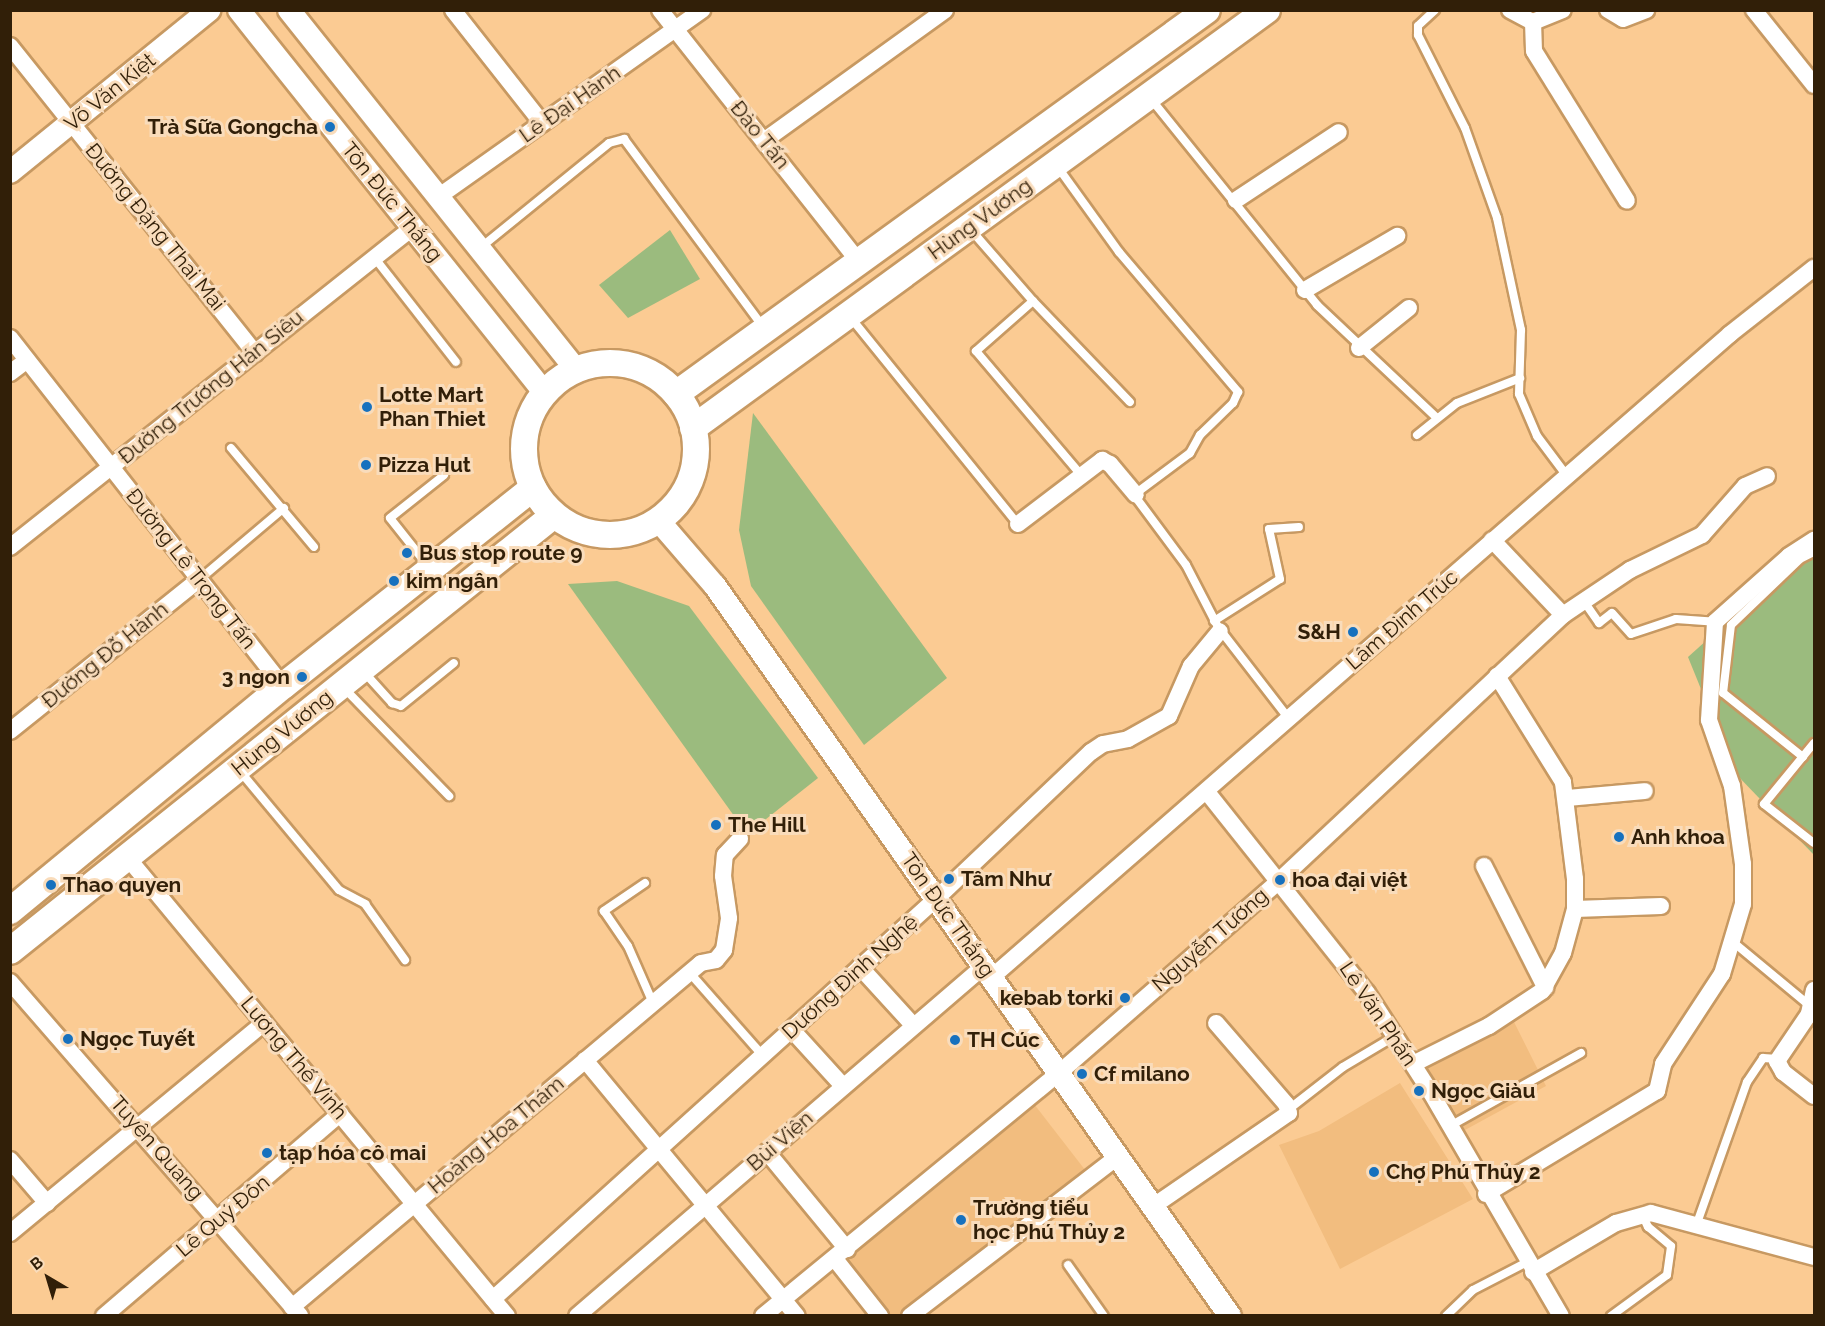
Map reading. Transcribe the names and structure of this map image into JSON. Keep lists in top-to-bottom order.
{
  "streets": {
    "main road": ["Hùng Vương"],
    "street": [
      "Võ Văn Kiệt",
      "Lê Đại Hành",
      "Đào Tấn",
      "Tôn Đức Thắng",
      "Đường Đặng Thai Mai",
      "Đường Trương Hán Siêu",
      "Đường Lê Trọng Tấn",
      "Lâm Đình Trúc",
      "Đường Đỗ Hành",
      "Nguyễn Tương",
      "Dương Đình Nghệ",
      "Lê Văn Phấn",
      "Lương Thế Vinh",
      "Hoàng Hoa Thám",
      "Bùi Viện",
      "Tuyên Quang",
      "Lê Quý Đôn"
    ]
  },
  "crossings": [
    ["Võ Văn Kiệt", "Đường Đặng Thai Mai"],
    ["Lê Đại Hành", "Đào Tấn"],
    ["Lê Đại Hành", "Tôn Đức Thắng"],
    ["Đào Tấn", "Hùng Vương"],
    ["Tôn Đức Thắng", "Hùng Vương"],
    ["Tôn Đức Thắng", "Đường Trương Hán Siêu"],
    ["Tôn Đức Thắng", "Lâm Đình Trúc"],
    ["Tôn Đức Thắng", "Nguyễn Tương"],
    ["Tôn Đức Thắng", "Dương Đình Nghệ"],
    ["Tôn Đức Thắng", "Bùi Viện"],
    ["Hùng Vương", "Đường Lê Trọng Tấn"],
    ["Hùng Vương", "Lương Thế Vinh"],
    ["Đường Đặng Thai Mai", "Đường Trương Hán Siêu"],
    ["Đường Trương Hán Siêu", "Đường Lê Trọng Tấn"],
    ["Đường Lê Trọng Tấn", "Đường Đỗ Hành"],
    ["Lâm Đình Trúc", "Lê Văn Phấn"],
    ["Lâm Đình Trúc", "Bùi Viện"],
    ["Nguyễn Tương", "Lê Văn Phấn"],
    ["Dương Đình Nghệ", "Lương Thế Vinh"],
    ["Lương Thế Vinh", "Hoàng Hoa Thám"],
    ["Lương Thế Vinh", "Lê Quý Đôn"],
    ["Hoàng Hoa Thám", "Tuyên Quang"],
    ["Tuyên Quang", "Lê Quý Đôn"]
  ],
  "places": [
    "Trà Sữa Gongcha",
    "Lotte Mart Phan Thiet",
    "Pizza Hut",
    "Bus stop route 9",
    "kim ngân",
    "S&H",
    "3 ngon",
    "The Hill",
    "Anh khoa",
    "Tâm Như",
    "hoa đại việt",
    "Thao quyen",
    "kebab torki",
    "Ngọc Tuyết",
    "TH Cúc",
    "Cf milano",
    "Ngọc Giàu",
    "tạp hóa cô mai",
    "Chợ Phú Thủy 2",
    "Trường tiểu học Phú Thủy 2"
  ],
  "north": "top left"
}
